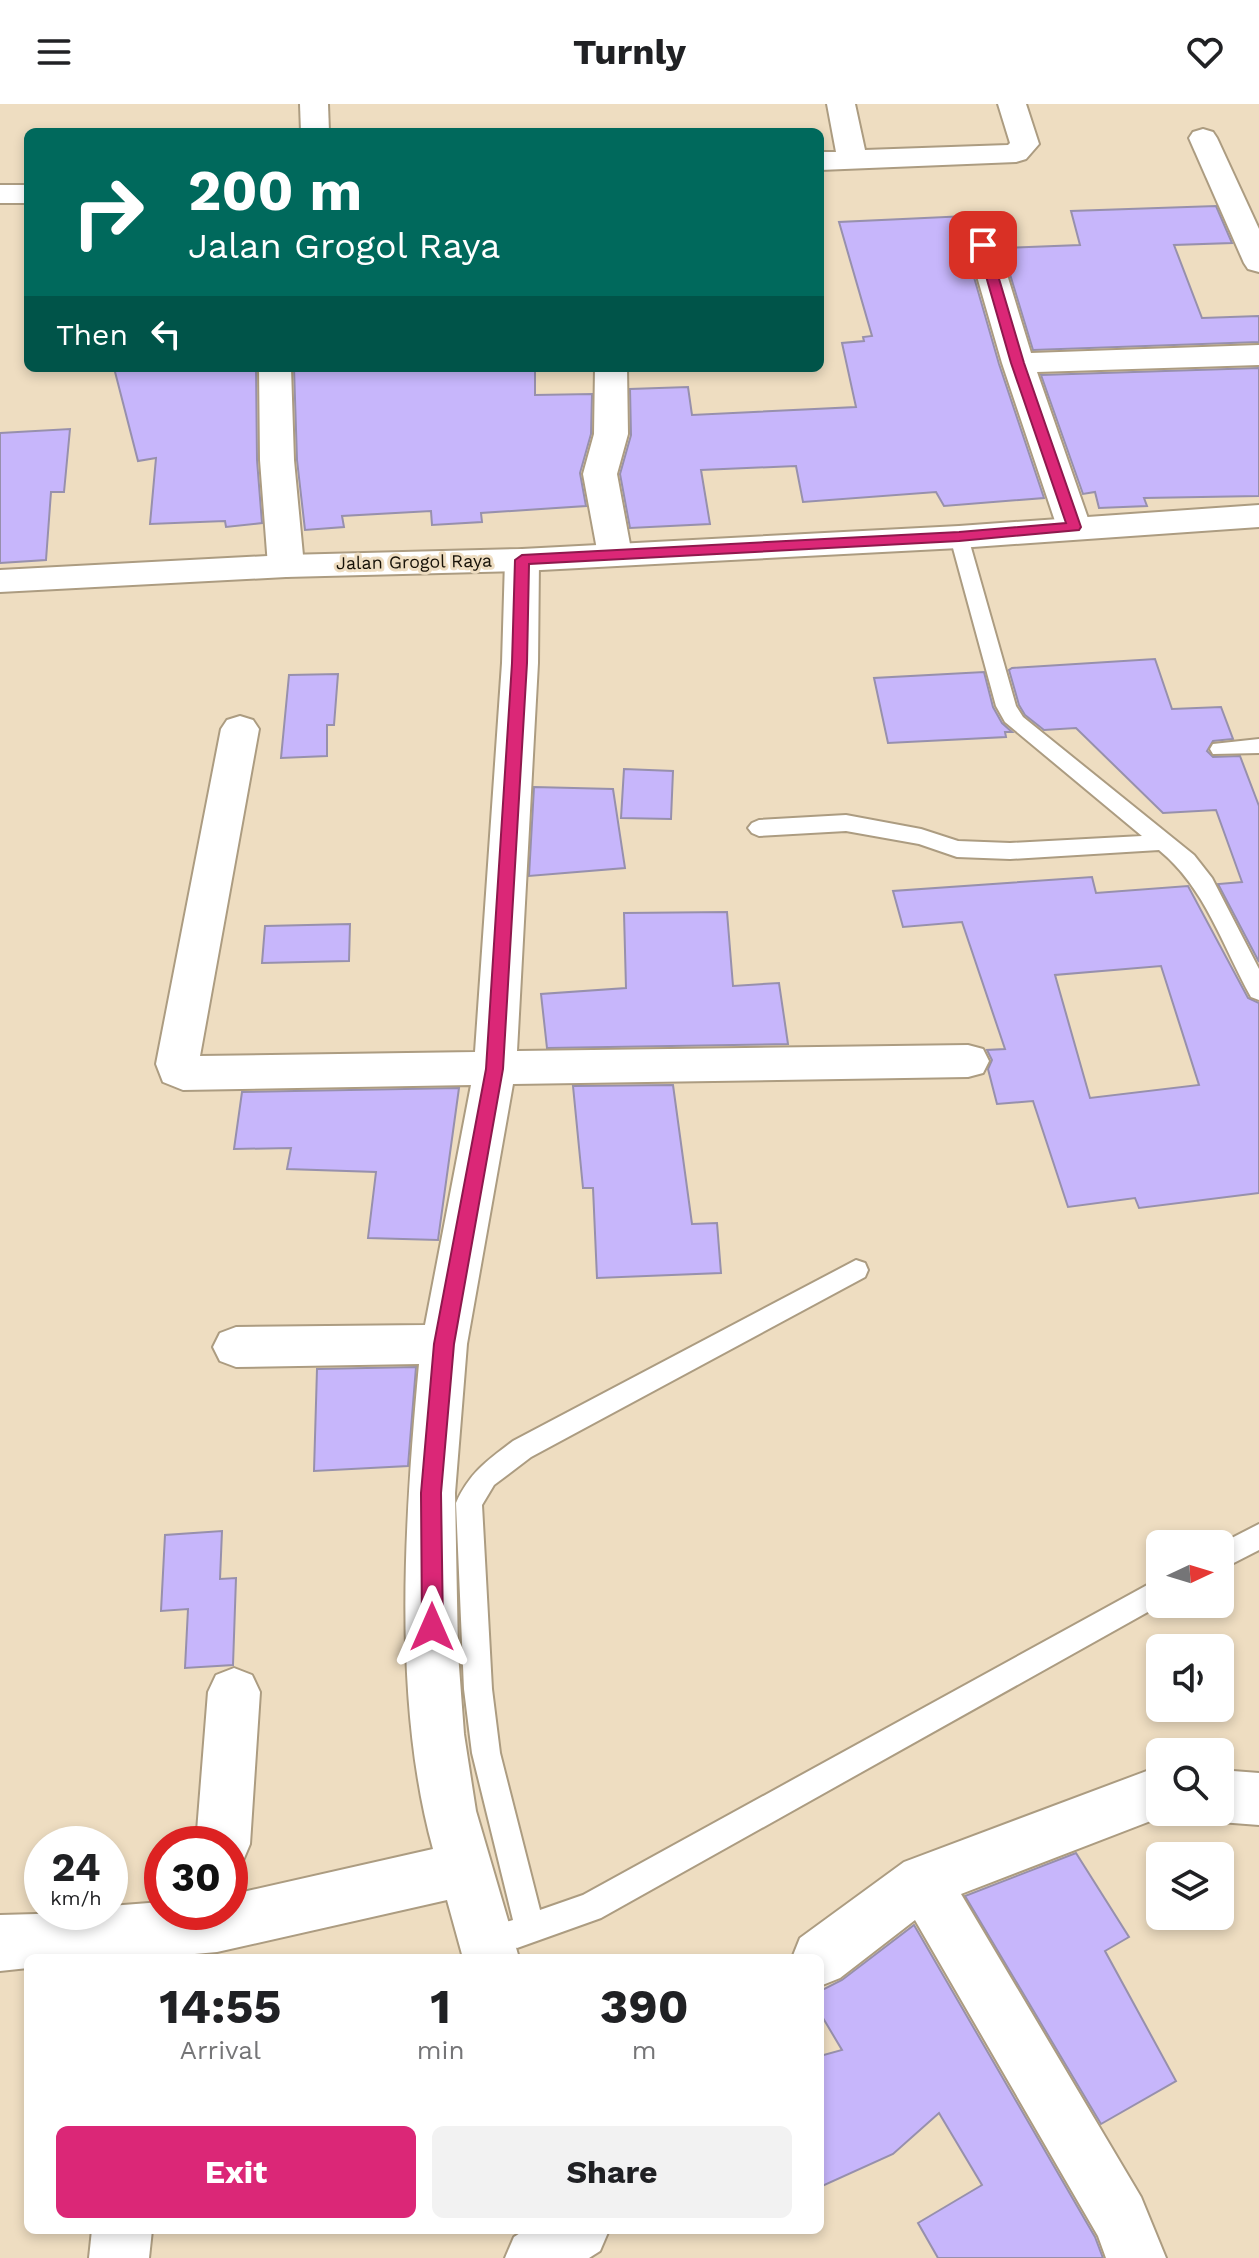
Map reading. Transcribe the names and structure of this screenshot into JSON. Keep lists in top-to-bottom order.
{
  "streets": {
    "street": ["Jalan Grogol Raya"]
  },
  "north": "right",
  "page": {
    "header": "Turnly",
    "turn": ["200 m", "Jalan Grogol Raya"],
    "then": "Then",
    "speed": "24 km/h",
    "limit": "30",
    "eta": [
      "14:55",
      "Arrival",
      "1",
      "min",
      "390",
      "m"
    ],
    "buttons": ["Exit", "Share"]
  }
}
